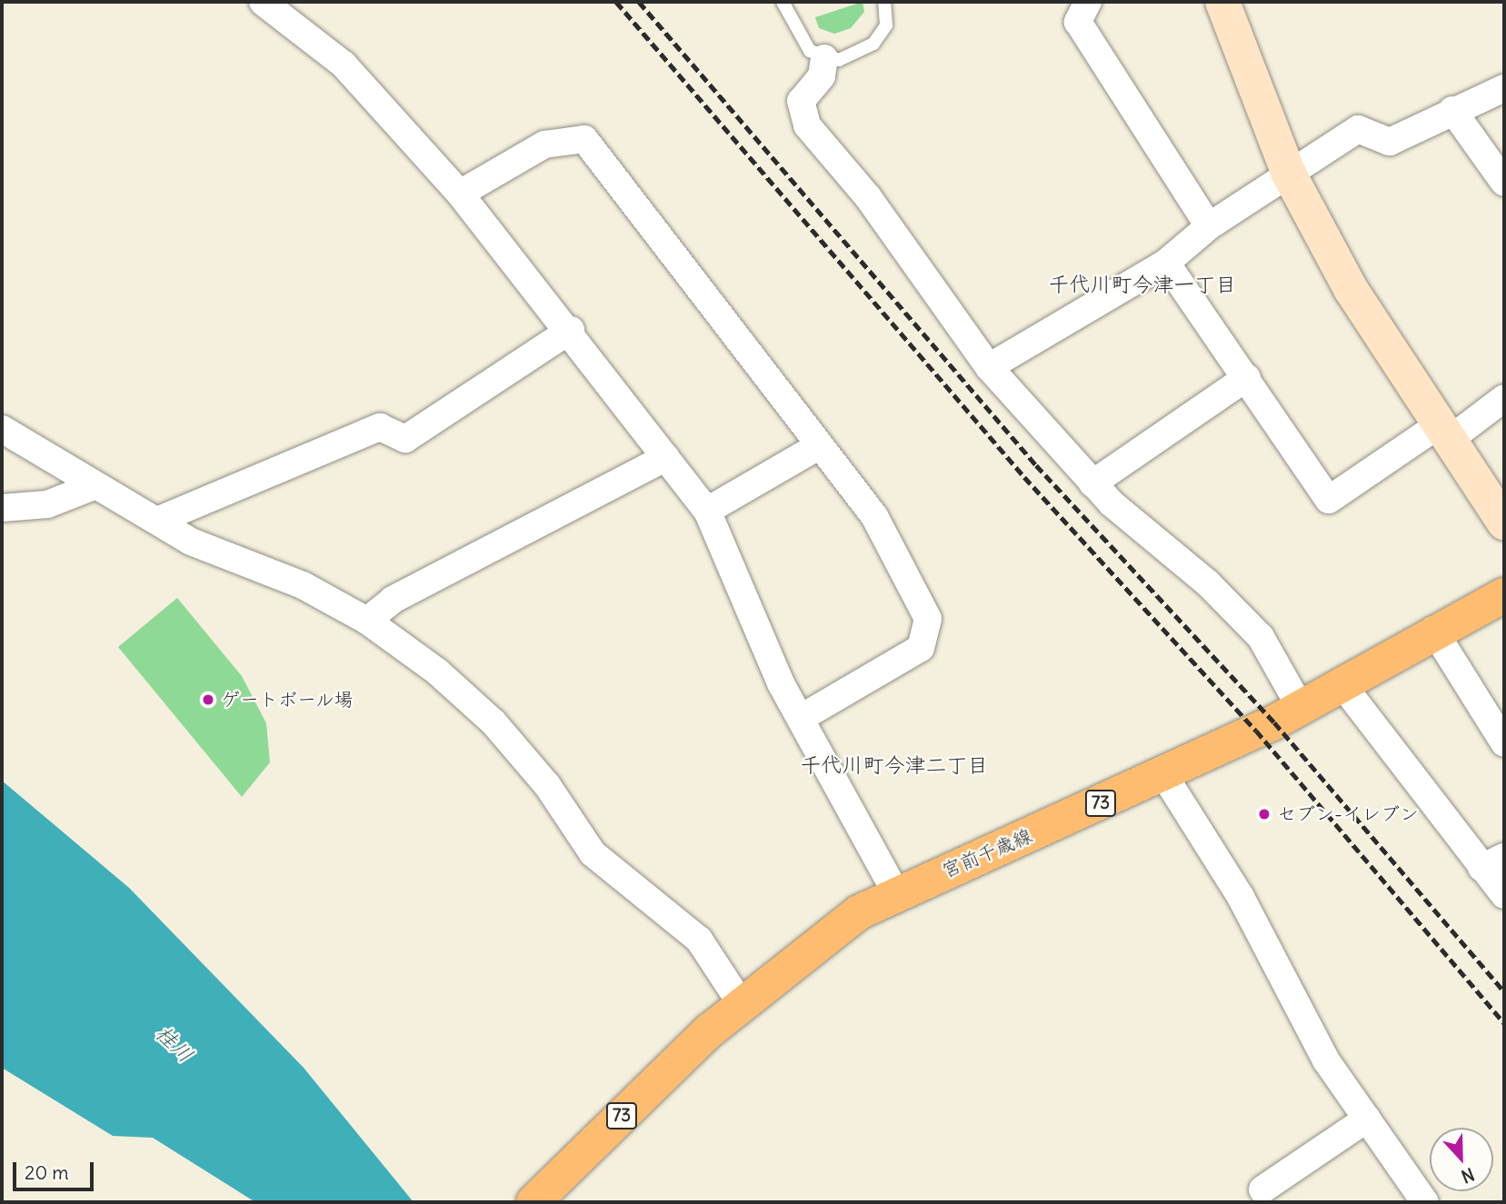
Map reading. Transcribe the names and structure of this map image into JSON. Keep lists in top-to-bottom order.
{
  "streets": {
    "main road": ["73", "宮前千歳線"]
  },
  "districts": ["千代川町今津一丁目", "千代川町今津二丁目"],
  "water": ["桂川"],
  "places": ["ゲートボール場", "セブン-イレブン"],
  "scale_bar": "20 m",
  "north": "bottom"
}
